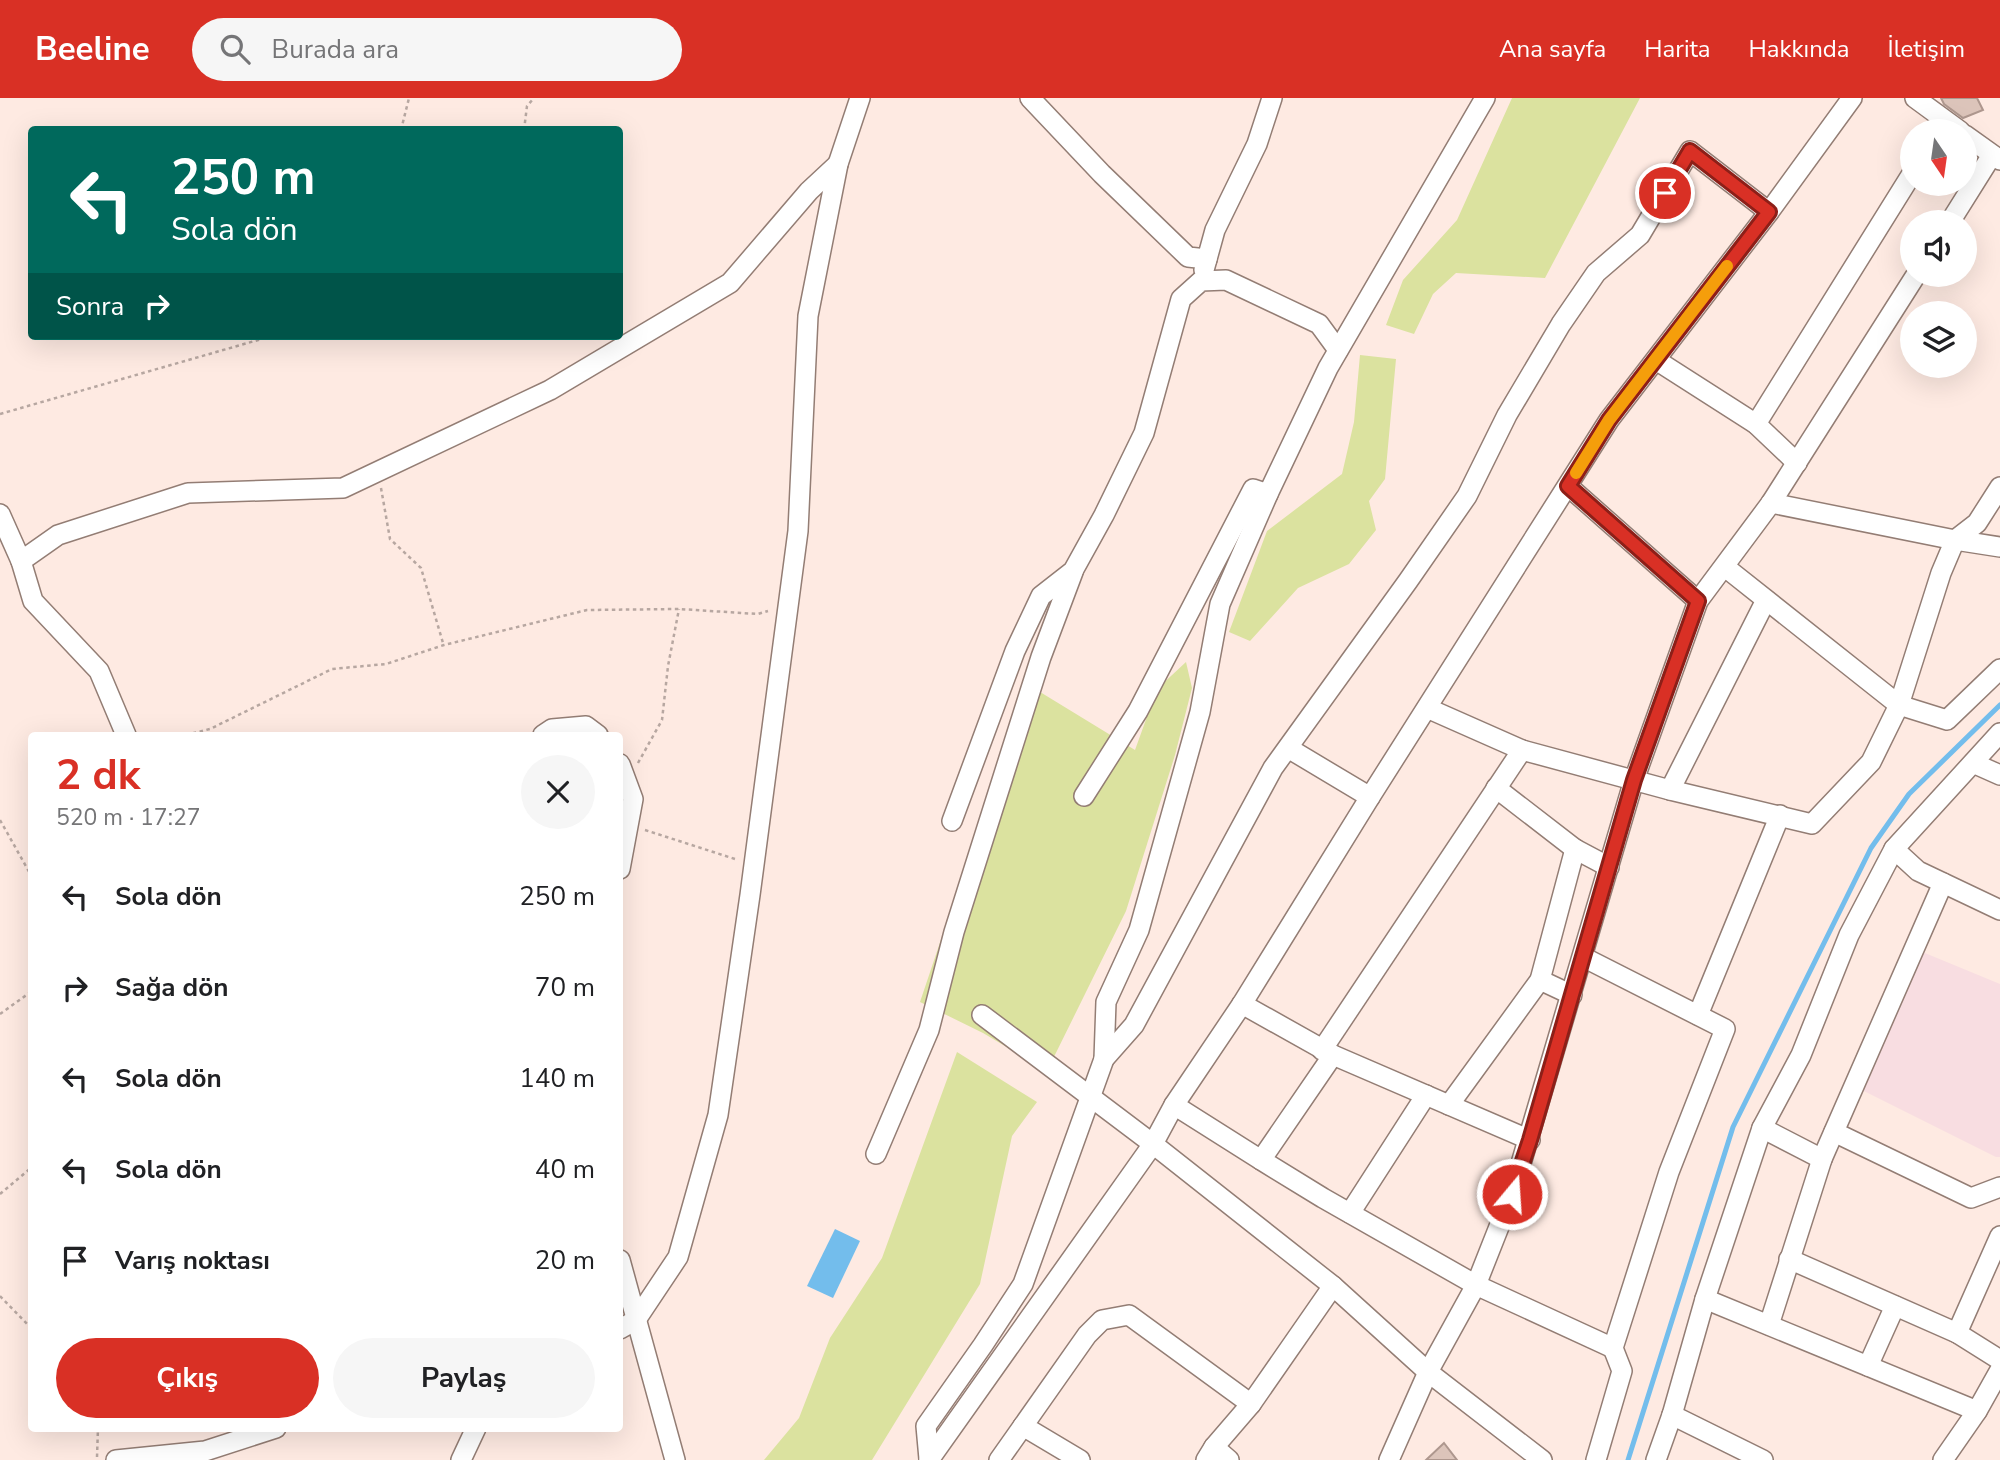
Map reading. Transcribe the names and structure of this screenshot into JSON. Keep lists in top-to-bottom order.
{
  "north": "bottom",
  "page": {
    "header": "Beeline",
    "search": "Burada ara",
    "nav": [
      "Ana sayfa",
      "Harita",
      "Hakkında",
      "İletişim"
    ],
    "turn": ["250 m", "Sola dön"],
    "then": "Sonra",
    "heading": ["2 dk", "520 m · 17:27"],
    "list": [
      {
        "name": "Sola dön",
        "value": "250 m"
      },
      {
        "name": "Sağa dön",
        "value": "70 m"
      },
      {
        "name": "Sola dön",
        "value": "140 m"
      },
      {
        "name": "Sola dön",
        "value": "40 m"
      },
      {
        "name": "Varış noktası",
        "value": "20 m"
      }
    ],
    "buttons": ["Çıkış", "Paylaş"]
  }
}
